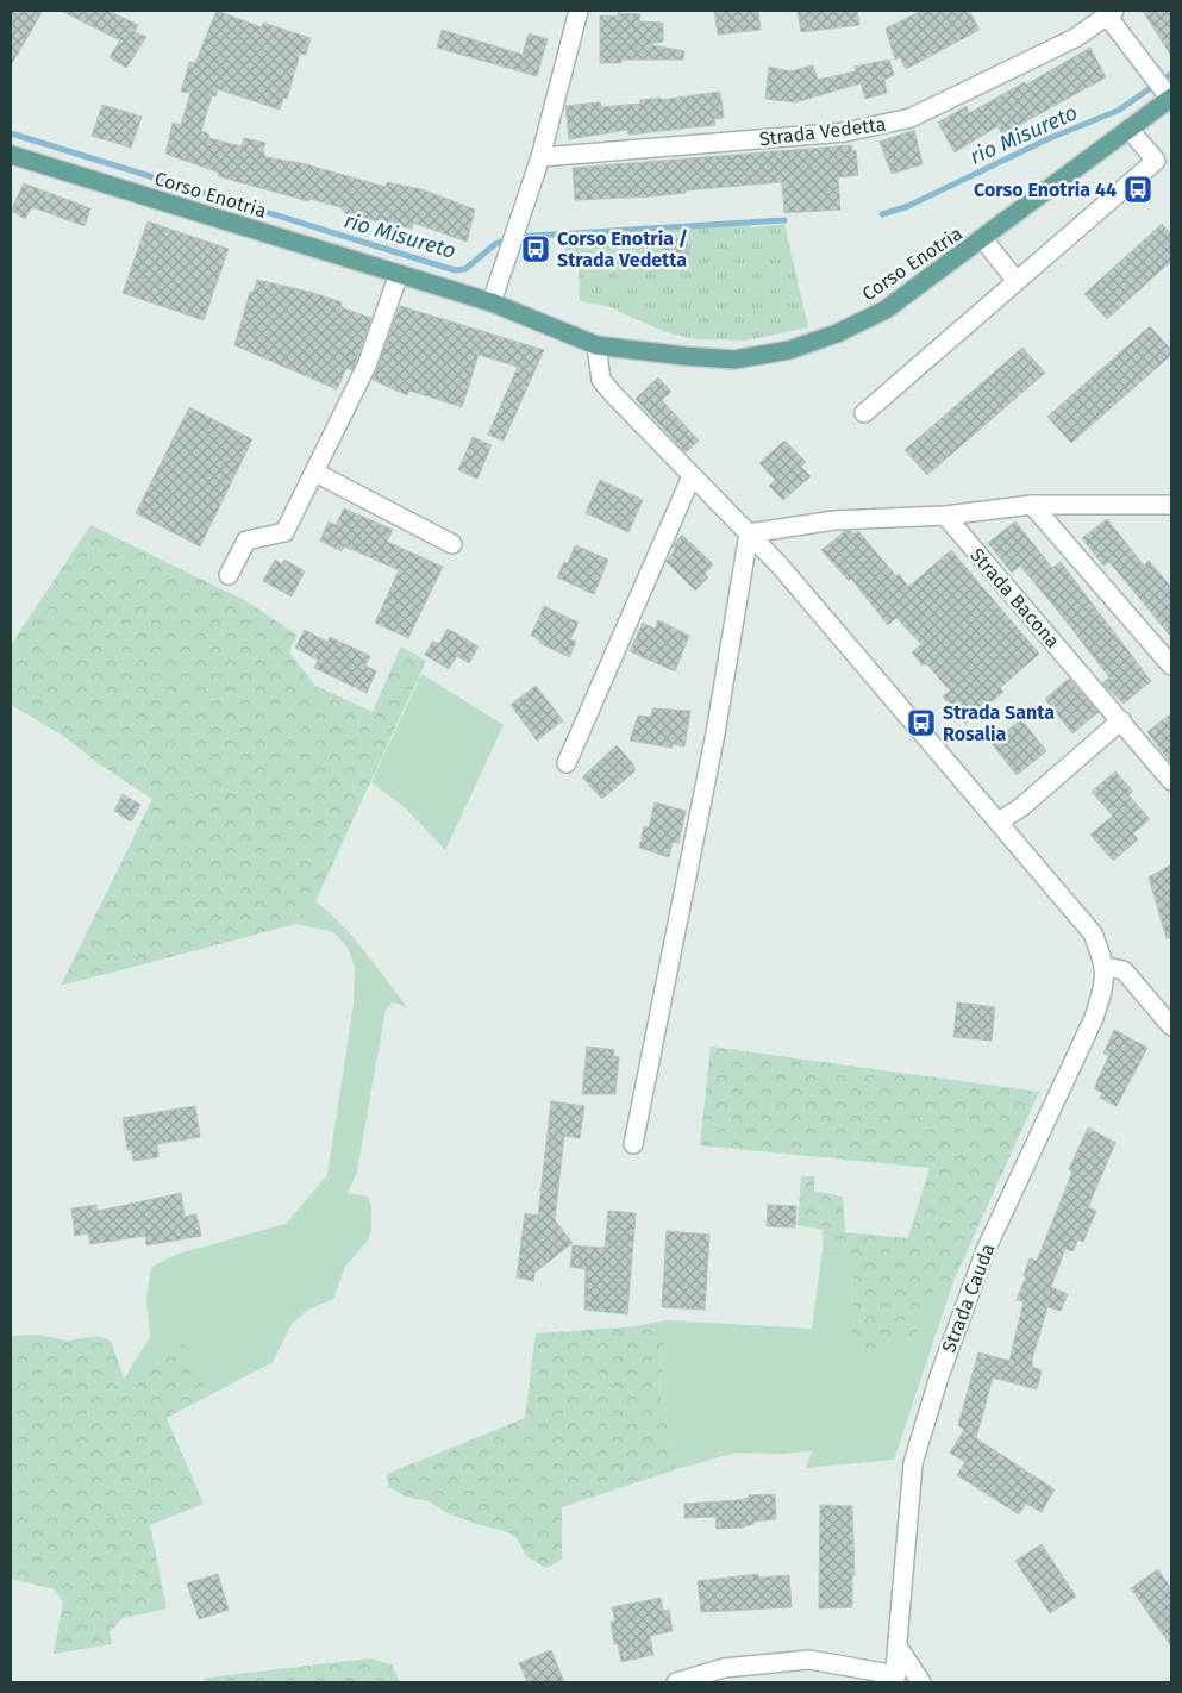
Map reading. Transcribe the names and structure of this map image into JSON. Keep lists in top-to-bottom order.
{
  "streets": {
    "main road": ["Corso Enotria"],
    "street": ["Strada Vedetta", "Strada Bacona", "Strada Cauda"]
  },
  "water": ["rio Misureto"],
  "places": {
    "bus stop": ["Corso Enotria 44", "Corso Enotria / Strada Vedetta", "Strada Santa Rosalia"]
  }
}
